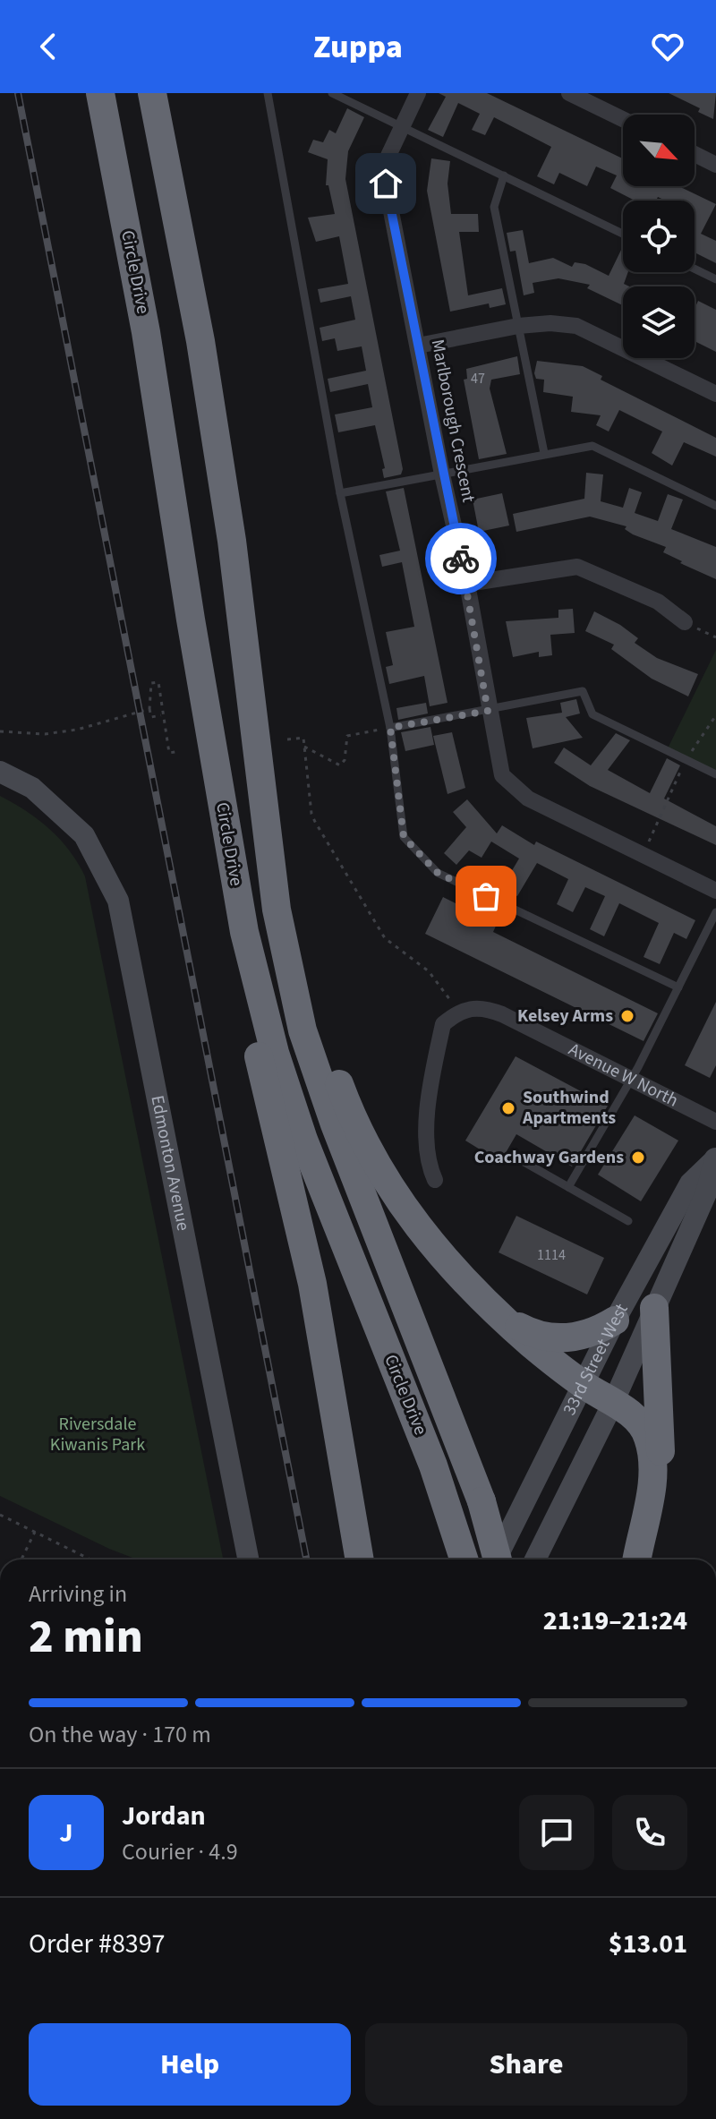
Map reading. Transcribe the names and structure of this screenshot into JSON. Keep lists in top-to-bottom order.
{
  "streets": {
    "highway": ["Circle Drive"],
    "main road": ["Edmonton Avenue", "33rd Street West"],
    "street": ["Marlborough Crescent", "Avenue W North"]
  },
  "parks": ["Riversdale Kiwanis Park"],
  "places": ["Kelsey Arms", "Southwind Apartments", "Coachway Gardens"],
  "house_numbers": ["47", "1114"],
  "north": "bottom right",
  "page": {
    "header": "Zuppa",
    "heading": ["2 min", "Arriving in", "21:19–21:24"],
    "panel": [
      "Jordan",
      "Courier · 4.9",
      "Order #8397",
      "$13.01"
    ],
    "bar": "On the way · 170 m",
    "round": "J",
    "buttons": ["Help", "Share"]
  }
}
